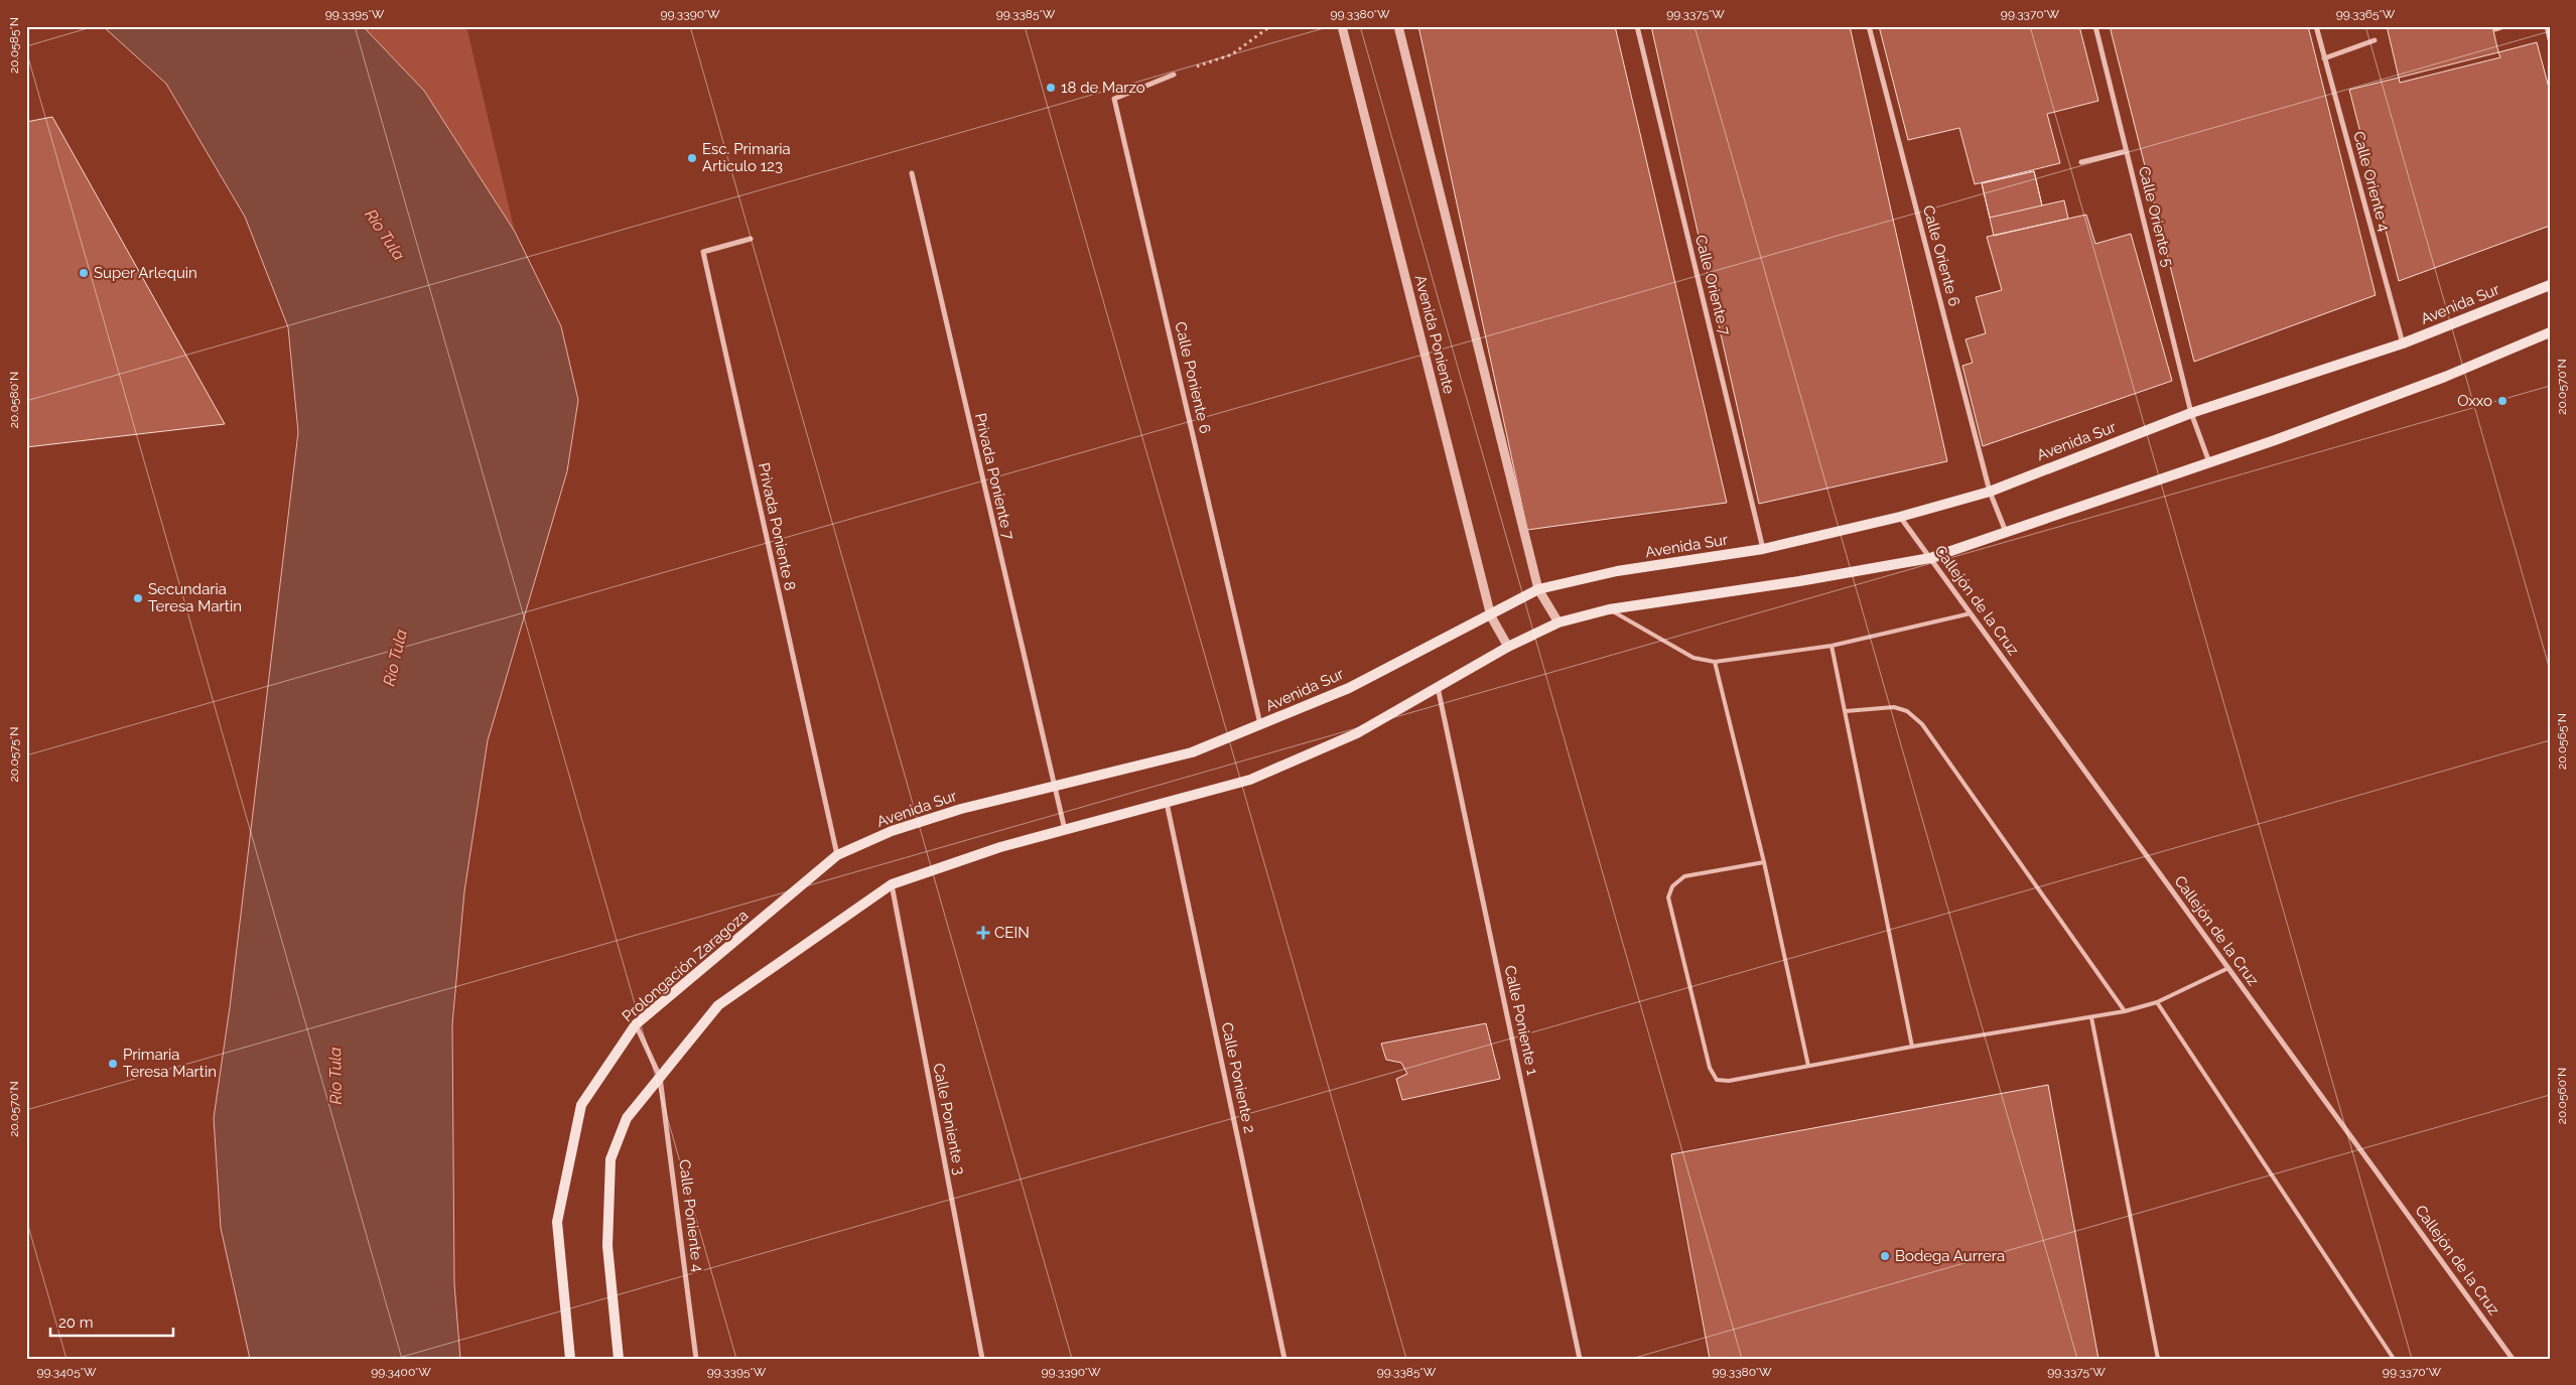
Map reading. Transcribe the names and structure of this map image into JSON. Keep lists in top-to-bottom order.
{
  "streets": {
    "main road": ["Avenida Sur", "Prolongación Zaragoza"],
    "street": [
      "Calle Oriente 4",
      "Calle Oriente 5",
      "Calle Oriente 6",
      "Calle Oriente 7",
      "Avenida Poniente",
      "Calle Poniente 6",
      "Privada Poniente 7",
      "Privada Poniente 8",
      "Callejón de la Cruz",
      "Calle Poniente 1",
      "Calle Poniente 2",
      "Calle Poniente 3",
      "Calle Poniente 4"
    ]
  },
  "crossings": [
    ["Calle Oriente 4", "Avenida Sur"],
    ["Calle Oriente 5", "Avenida Sur"],
    ["Calle Oriente 6", "Avenida Sur"],
    ["Calle Oriente 7", "Avenida Sur"],
    ["Avenida Sur", "Avenida Poniente"],
    ["Avenida Sur", "Calle Poniente 6"],
    ["Avenida Sur", "Privada Poniente 7"],
    ["Avenida Sur", "Privada Poniente 8"],
    ["Avenida Sur", "Callejón de la Cruz"],
    ["Avenida Sur", "Prolongación Zaragoza"],
    ["Privada Poniente 8", "Prolongación Zaragoza"],
    ["Prolongación Zaragoza", "Calle Poniente 4"]
  ],
  "water": ["Río Tula"],
  "places": {
    "other": [
      "18 de Marzo",
      "Esc. Primaria Articulo 123",
      "Super Arlequin",
      "Oxxo",
      "Secundaria Teresa Martin",
      "Primaria Teresa Martin",
      "Bodega Aurrera"
    ],
    "health": ["CEIN"]
  },
  "scale_bar": "20 m",
  "coordinates": [
    "99.3395°W",
    "99.3390°W",
    "99.3385°W",
    "99.3380°W",
    "99.3375°W",
    "99.3370°W",
    "99.3365°W",
    "20.0585°N",
    "20.0570°N",
    "20.0580°N",
    "20.0565°N",
    "20.0575°N",
    "20.0560°N",
    "99.3405°W",
    "99.3400°W"
  ]
}
